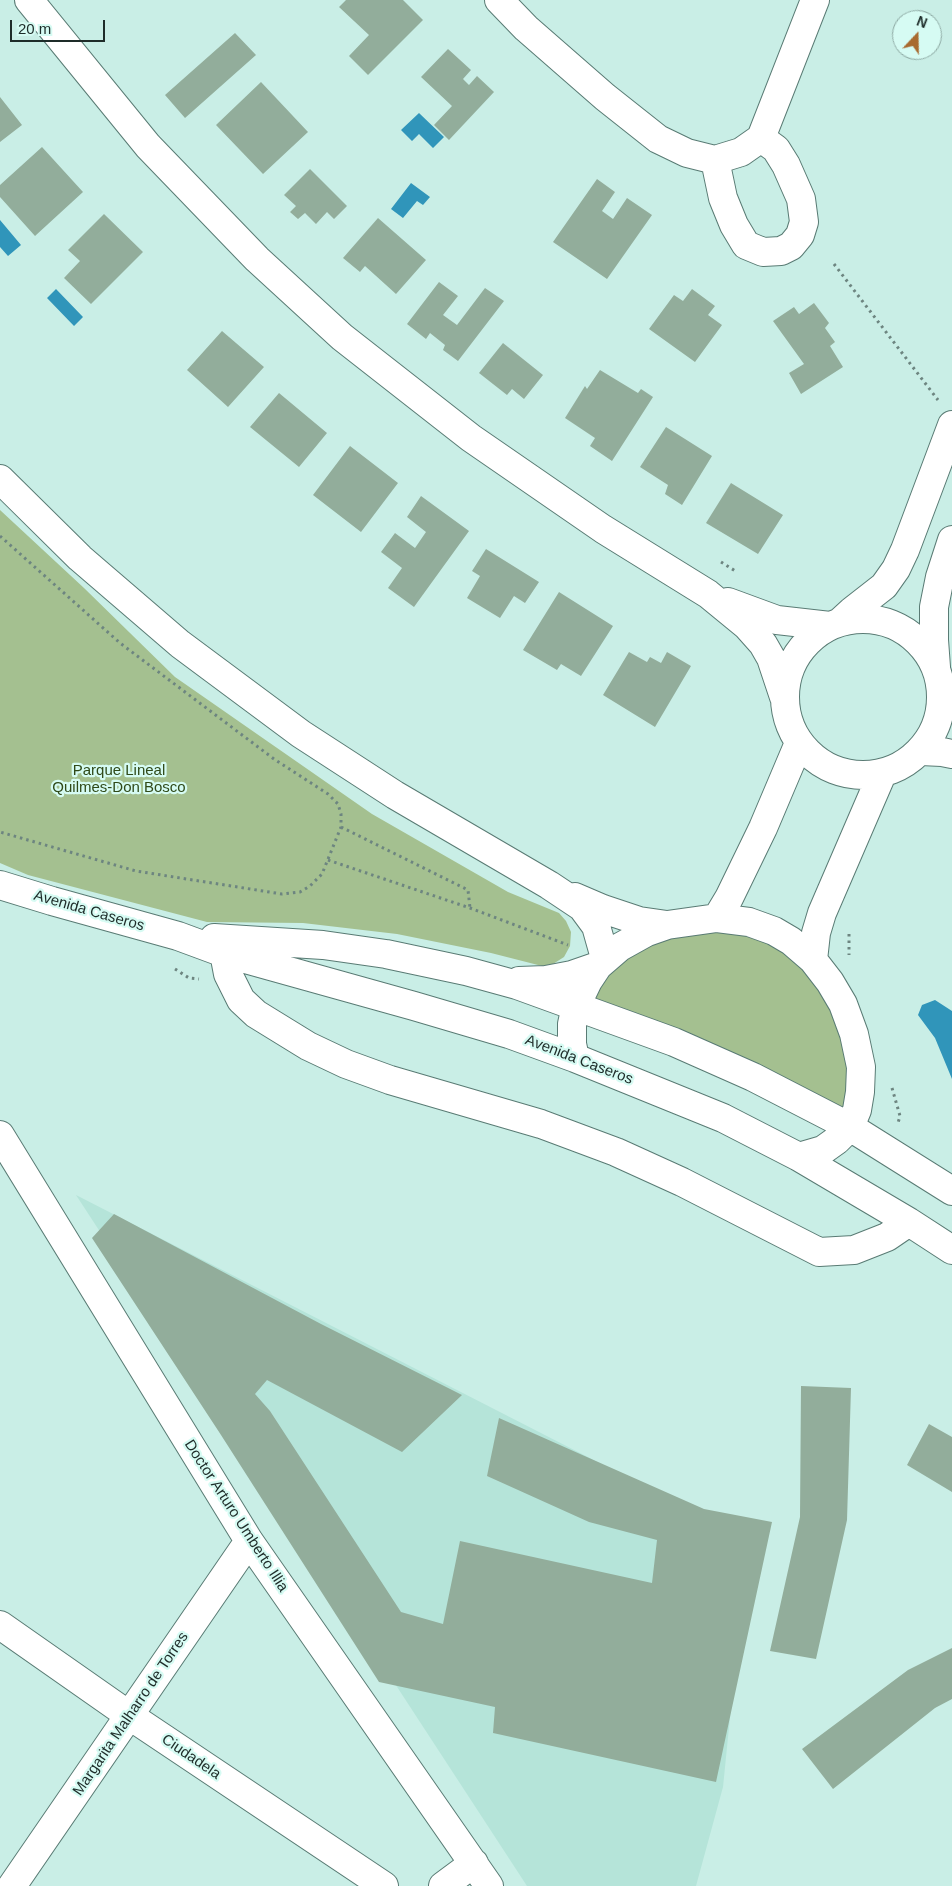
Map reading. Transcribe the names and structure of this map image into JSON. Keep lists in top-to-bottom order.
{
  "streets": {
    "street": [
      "Avenida Caseros",
      "Doctor Arturo Umberto Illia",
      "Margarita Malharro de Torres",
      "Ciudadela"
    ]
  },
  "crossings": [
    ["Doctor Arturo Umberto Illia", "Margarita Malharro de Torres"],
    ["Margarita Malharro de Torres", "Ciudadela"]
  ],
  "parks": ["Parque Lineal Quilmes-Don Bosco"],
  "scale_bar": "20 m",
  "north": "top"
}
